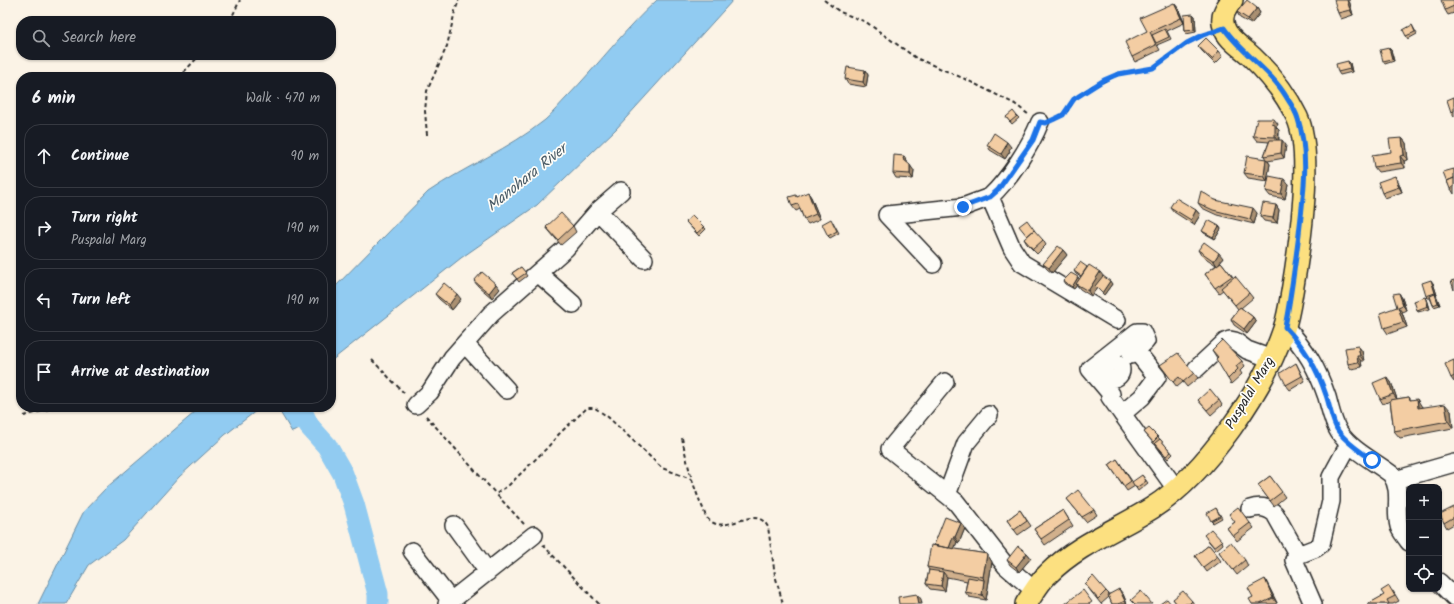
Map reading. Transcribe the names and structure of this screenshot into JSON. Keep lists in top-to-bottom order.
{
  "streets": {
    "main road": ["Puspalal Marg"]
  },
  "water": ["Manohara River"],
  "page": {
    "search": "Search here",
    "heading": ["6 min", "Walk · 470 m"],
    "list": [
      ["Continue", "90 m"],
      ["Turn right", "Puspalal Marg", "190 m"],
      ["Turn left", "190 m"],
      "Arrive at destination"
    ],
    "map_buttons": ["+", "−"]
  }
}
